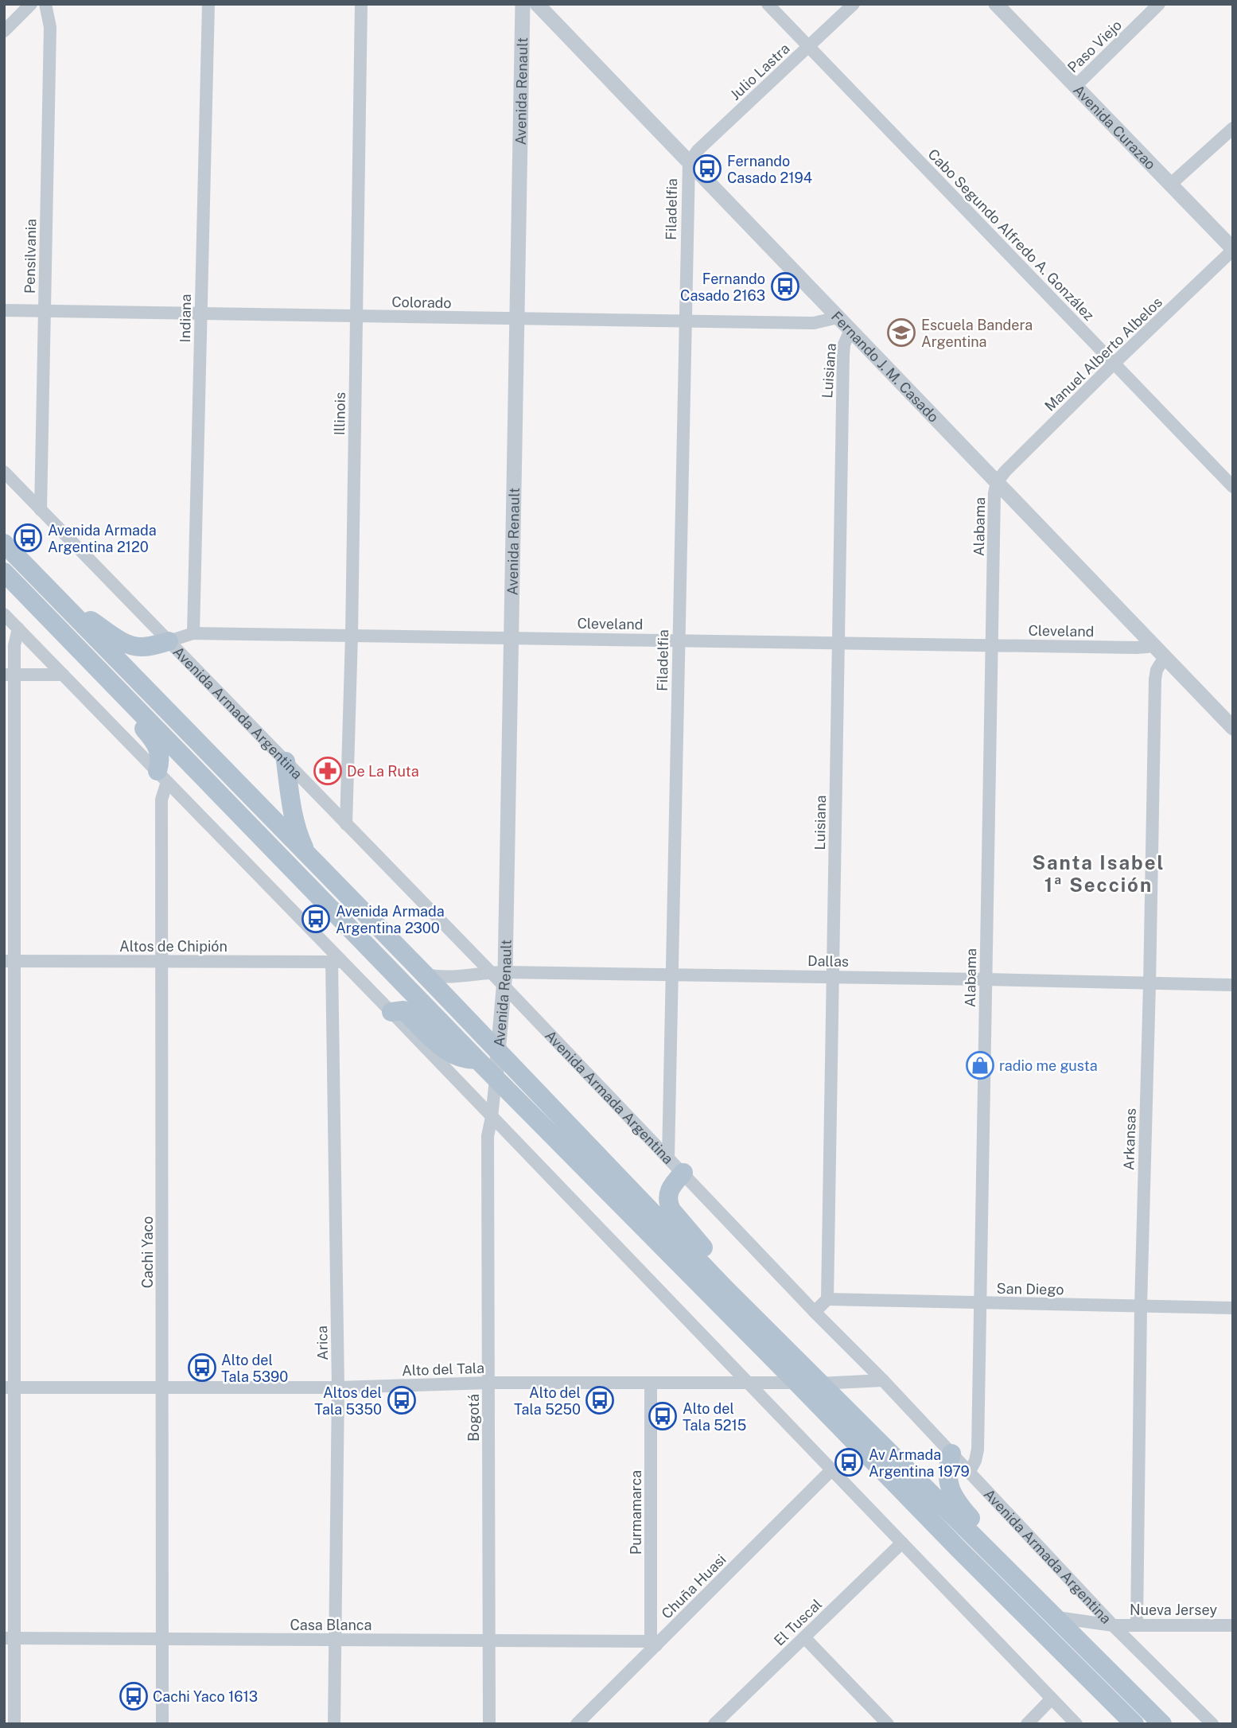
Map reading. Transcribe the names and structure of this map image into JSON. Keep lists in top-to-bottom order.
{
  "streets": {
    "street": [
      "Paso Viejo",
      "Julio Lastra",
      "Avenida Renault",
      "Avenida Curazao",
      "Filadelfia",
      "Cabo Segundo Alfredo A. González",
      "Pensilvania",
      "Colorado",
      "Indiana",
      "Manuel Alberto Albelos",
      "Fernando J. M. Casado",
      "Luisiana",
      "Illinois",
      "Alabama",
      "Cleveland",
      "Avenida Armada Argentina",
      "Altos de Chipión",
      "Dallas",
      "Arkansas",
      "Cachi Yaco",
      "San Diego",
      "Arica",
      "Alto del Tala",
      "Bogotá",
      "Purmamarca",
      "Chuña Huasi",
      "Nueva Jersey",
      "El Tuscal",
      "Casa Blanca"
    ]
  },
  "crossings": [
    ["Paso Viejo", "Avenida Curazao"],
    ["Julio Lastra", "Filadelfia"],
    ["Julio Lastra", "Cabo Segundo Alfredo A. González"],
    ["Julio Lastra", "Fernando J. M. Casado"],
    ["Avenida Renault", "Colorado"],
    ["Avenida Renault", "Cleveland"],
    ["Avenida Renault", "Avenida Armada Argentina"],
    ["Avenida Renault", "Dallas"],
    ["Avenida Renault", "Bogotá"],
    ["Avenida Curazao", "Manuel Alberto Albelos"],
    ["Filadelfia", "Colorado"],
    ["Filadelfia", "Fernando J. M. Casado"],
    ["Filadelfia", "Cleveland"],
    ["Filadelfia", "Avenida Armada Argentina"],
    ["Filadelfia", "Dallas"],
    ["Cabo Segundo Alfredo A. González", "Manuel Alberto Albelos"],
    ["Pensilvania", "Colorado"],
    ["Pensilvania", "Avenida Armada Argentina"],
    ["Colorado", "Indiana"],
    ["Colorado", "Fernando J. M. Casado"],
    ["Colorado", "Illinois"],
    ["Indiana", "Cleveland"],
    ["Manuel Alberto Albelos", "Fernando J. M. Casado"],
    ["Manuel Alberto Albelos", "Alabama"],
    ["Fernando J. M. Casado", "Luisiana"],
    ["Fernando J. M. Casado", "Alabama"],
    ["Fernando J. M. Casado", "Cleveland"],
    ["Fernando J. M. Casado", "Arkansas"],
    ["Luisiana", "Cleveland"],
    ["Luisiana", "Dallas"],
    ["Luisiana", "San Diego"],
    ["Illinois", "Cleveland"],
    ["Illinois", "Avenida Armada Argentina"],
    ["Alabama", "Cleveland"],
    ["Alabama", "Avenida Armada Argentina"],
    ["Alabama", "Dallas"],
    ["Alabama", "San Diego"],
    ["Cleveland", "Avenida Armada Argentina"],
    ["Avenida Armada Argentina", "Dallas"],
    ["Avenida Armada Argentina", "Alto del Tala"],
    ["Avenida Armada Argentina", "Nueva Jersey"],
    ["Altos de Chipión", "Cachi Yaco"],
    ["Altos de Chipión", "Arica"],
    ["Dallas", "Arkansas"],
    ["Arkansas", "San Diego"],
    ["Arkansas", "Nueva Jersey"],
    ["Cachi Yaco", "Alto del Tala"],
    ["Cachi Yaco", "Casa Blanca"],
    ["Arica", "Alto del Tala"],
    ["Arica", "Casa Blanca"],
    ["Alto del Tala", "Bogotá"],
    ["Alto del Tala", "Purmamarca"],
    ["Bogotá", "Casa Blanca"],
    ["Purmamarca", "Chuña Huasi"],
    ["Purmamarca", "Casa Blanca"],
    ["Chuña Huasi", "Casa Blanca"]
  ],
  "districts": ["Santa Isabel 1ª Sección"],
  "places": {
    "bus stop": [
      "Fernando Casado 2194",
      "Fernando Casado 2163",
      "Avenida Armada Argentina 2120",
      "Avenida Armada Argentina 2300",
      "Alto del Tala 5390",
      "Altos del Tala 5350",
      "Alto del Tala 5250",
      "Alto del Tala 5215",
      "Av Armada Argentina 1979",
      "Cachi Yaco 1613"
    ],
    "school or university": ["Escuela Bandera Argentina"],
    "pharmacy": ["De La Ruta"],
    "shop": ["radio me gusta"]
  }
}
